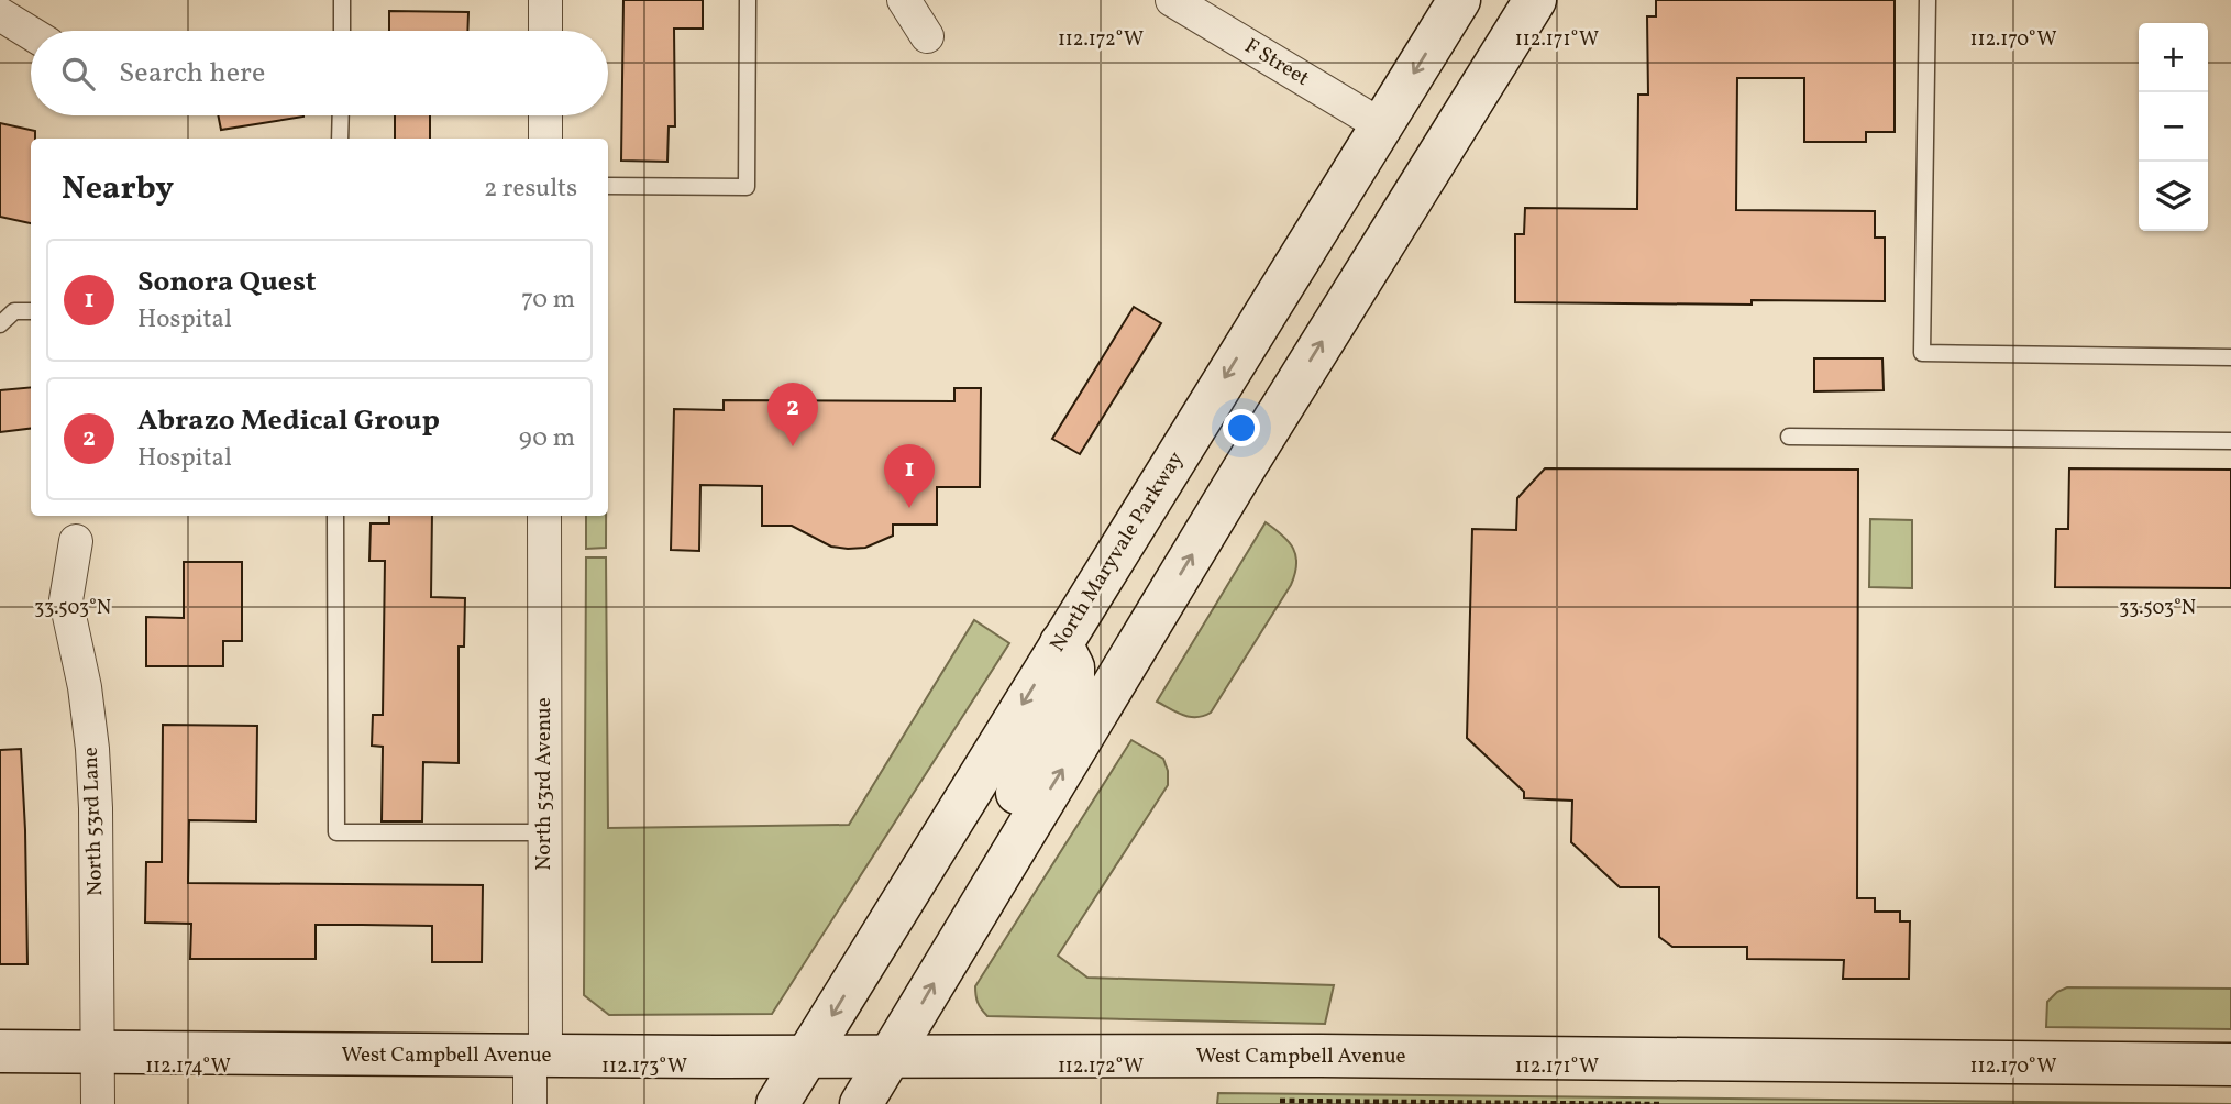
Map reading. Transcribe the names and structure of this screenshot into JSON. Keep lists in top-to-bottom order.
{
  "streets": {
    "street": [
      "F Street",
      "North Maryvale Parkway",
      "North 53rd Avenue",
      "North 53rd Lane",
      "West Campbell Avenue"
    ]
  },
  "crossings": [
    ["F Street", "North Maryvale Parkway"],
    ["North Maryvale Parkway", "West Campbell Avenue"],
    ["North 53rd Avenue", "West Campbell Avenue"],
    ["North 53rd Lane", "West Campbell Avenue"]
  ],
  "page": {
    "map_buttons": ["+", "−"],
    "search": "Search here",
    "heading": ["Nearby", "2 results"],
    "list": [
      {
        "mark": "1",
        "name": "Sonora Quest",
        "note": "Hospital",
        "value": "70 m"
      },
      {
        "mark": "2",
        "name": "Abrazo Medical Group",
        "note": "Hospital",
        "value": "90 m"
      }
    ],
    "pins": ["2", "1"]
  },
  "coordinates": [
    "112.172°W",
    "112.171°W",
    "112.170°W",
    "33.503°N",
    "112.174°W",
    "112.173°W"
  ]
}
